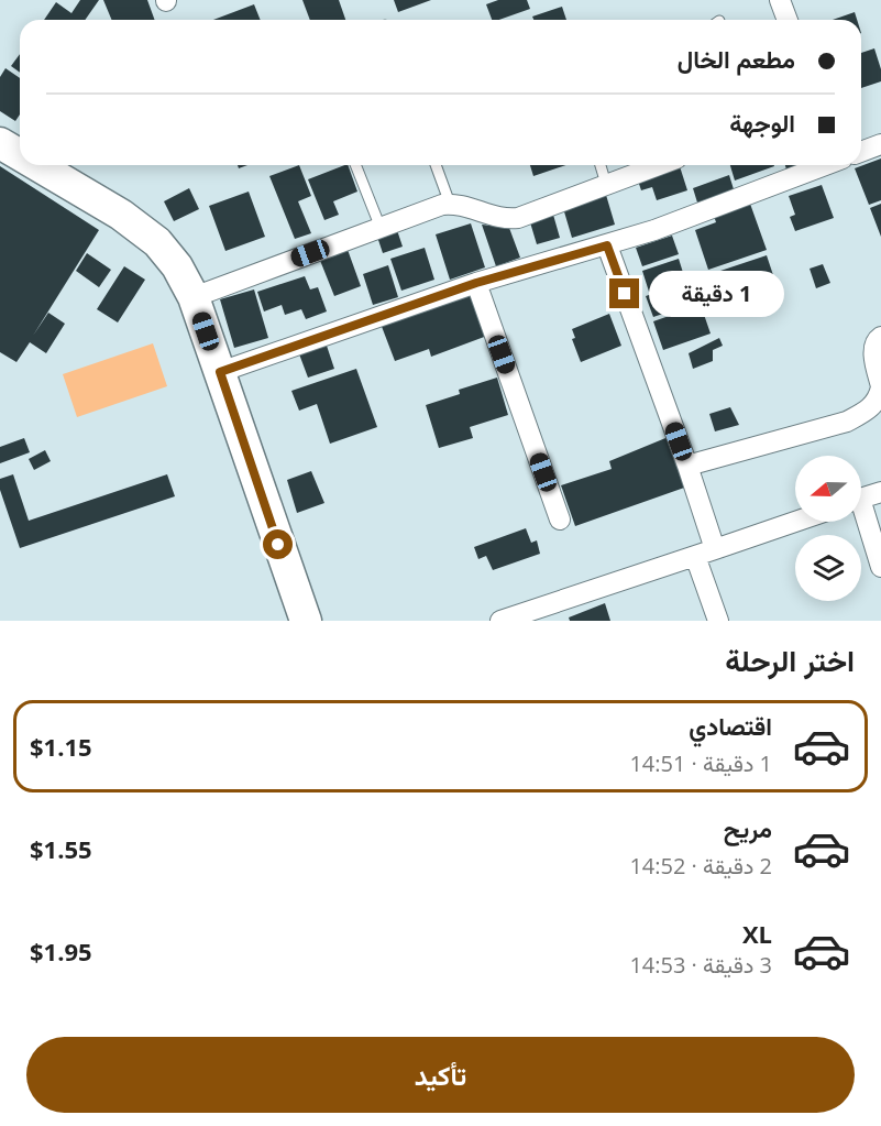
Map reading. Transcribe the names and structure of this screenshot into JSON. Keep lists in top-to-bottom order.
{
  "north": "left",
  "page": {
    "banner": ["مطعم الخال", "الوجهة"],
    "bubble": "1 دقيقة",
    "heading": "اختر الرحلة",
    "list": [
      {
        "name": "اقتصادي",
        "note": "1 دقيقة · 14:51",
        "value": "$1.15"
      },
      {
        "name": "مريح",
        "note": "2 دقيقة · 14:52",
        "value": "$1.55"
      },
      {
        "name": "XL",
        "note": "3 دقيقة · 14:53",
        "value": "$1.95"
      }
    ],
    "buttons": "تأكيد"
  }
}
